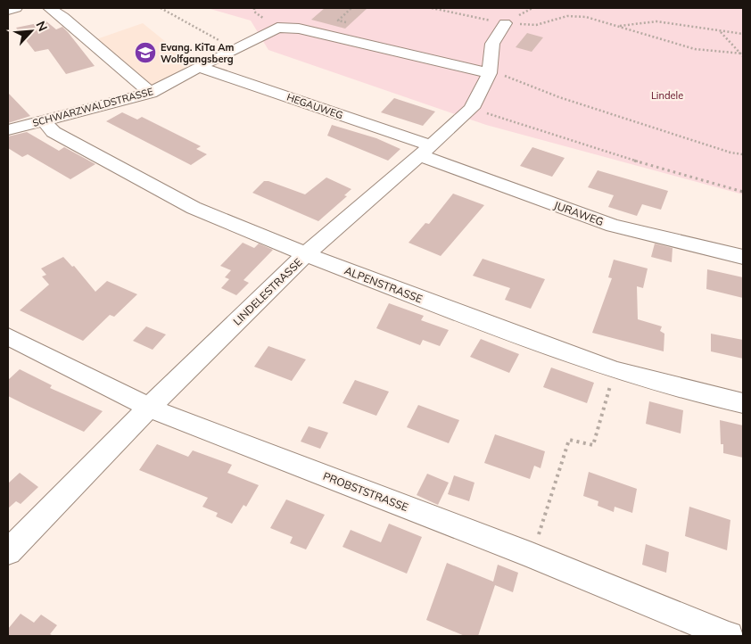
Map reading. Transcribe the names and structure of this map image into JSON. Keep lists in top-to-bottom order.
{
  "streets": {
    "street": [
      "HEGAUWEG",
      "SCHWARZWALDSTRASSE",
      "JURAWEG",
      "ALPENSTRASSE",
      "LINDELESTRASSE",
      "PROBSTSTRASSE"
    ]
  },
  "crossings": [
    ["HEGAUWEG", "SCHWARZWALDSTRASSE"],
    ["HEGAUWEG", "JURAWEG"],
    ["HEGAUWEG", "LINDELESTRASSE"],
    ["SCHWARZWALDSTRASSE", "ALPENSTRASSE"],
    ["SCHWARZWALDSTRASSE", "LINDELESTRASSE"],
    ["JURAWEG", "LINDELESTRASSE"],
    ["ALPENSTRASSE", "LINDELESTRASSE"],
    ["LINDELESTRASSE", "PROBSTSTRASSE"]
  ],
  "parks": ["Lindele"],
  "places": {
    "school or university": ["Evang. KiTa Am Wolfgangsberg"]
  },
  "north": "top right"
}
